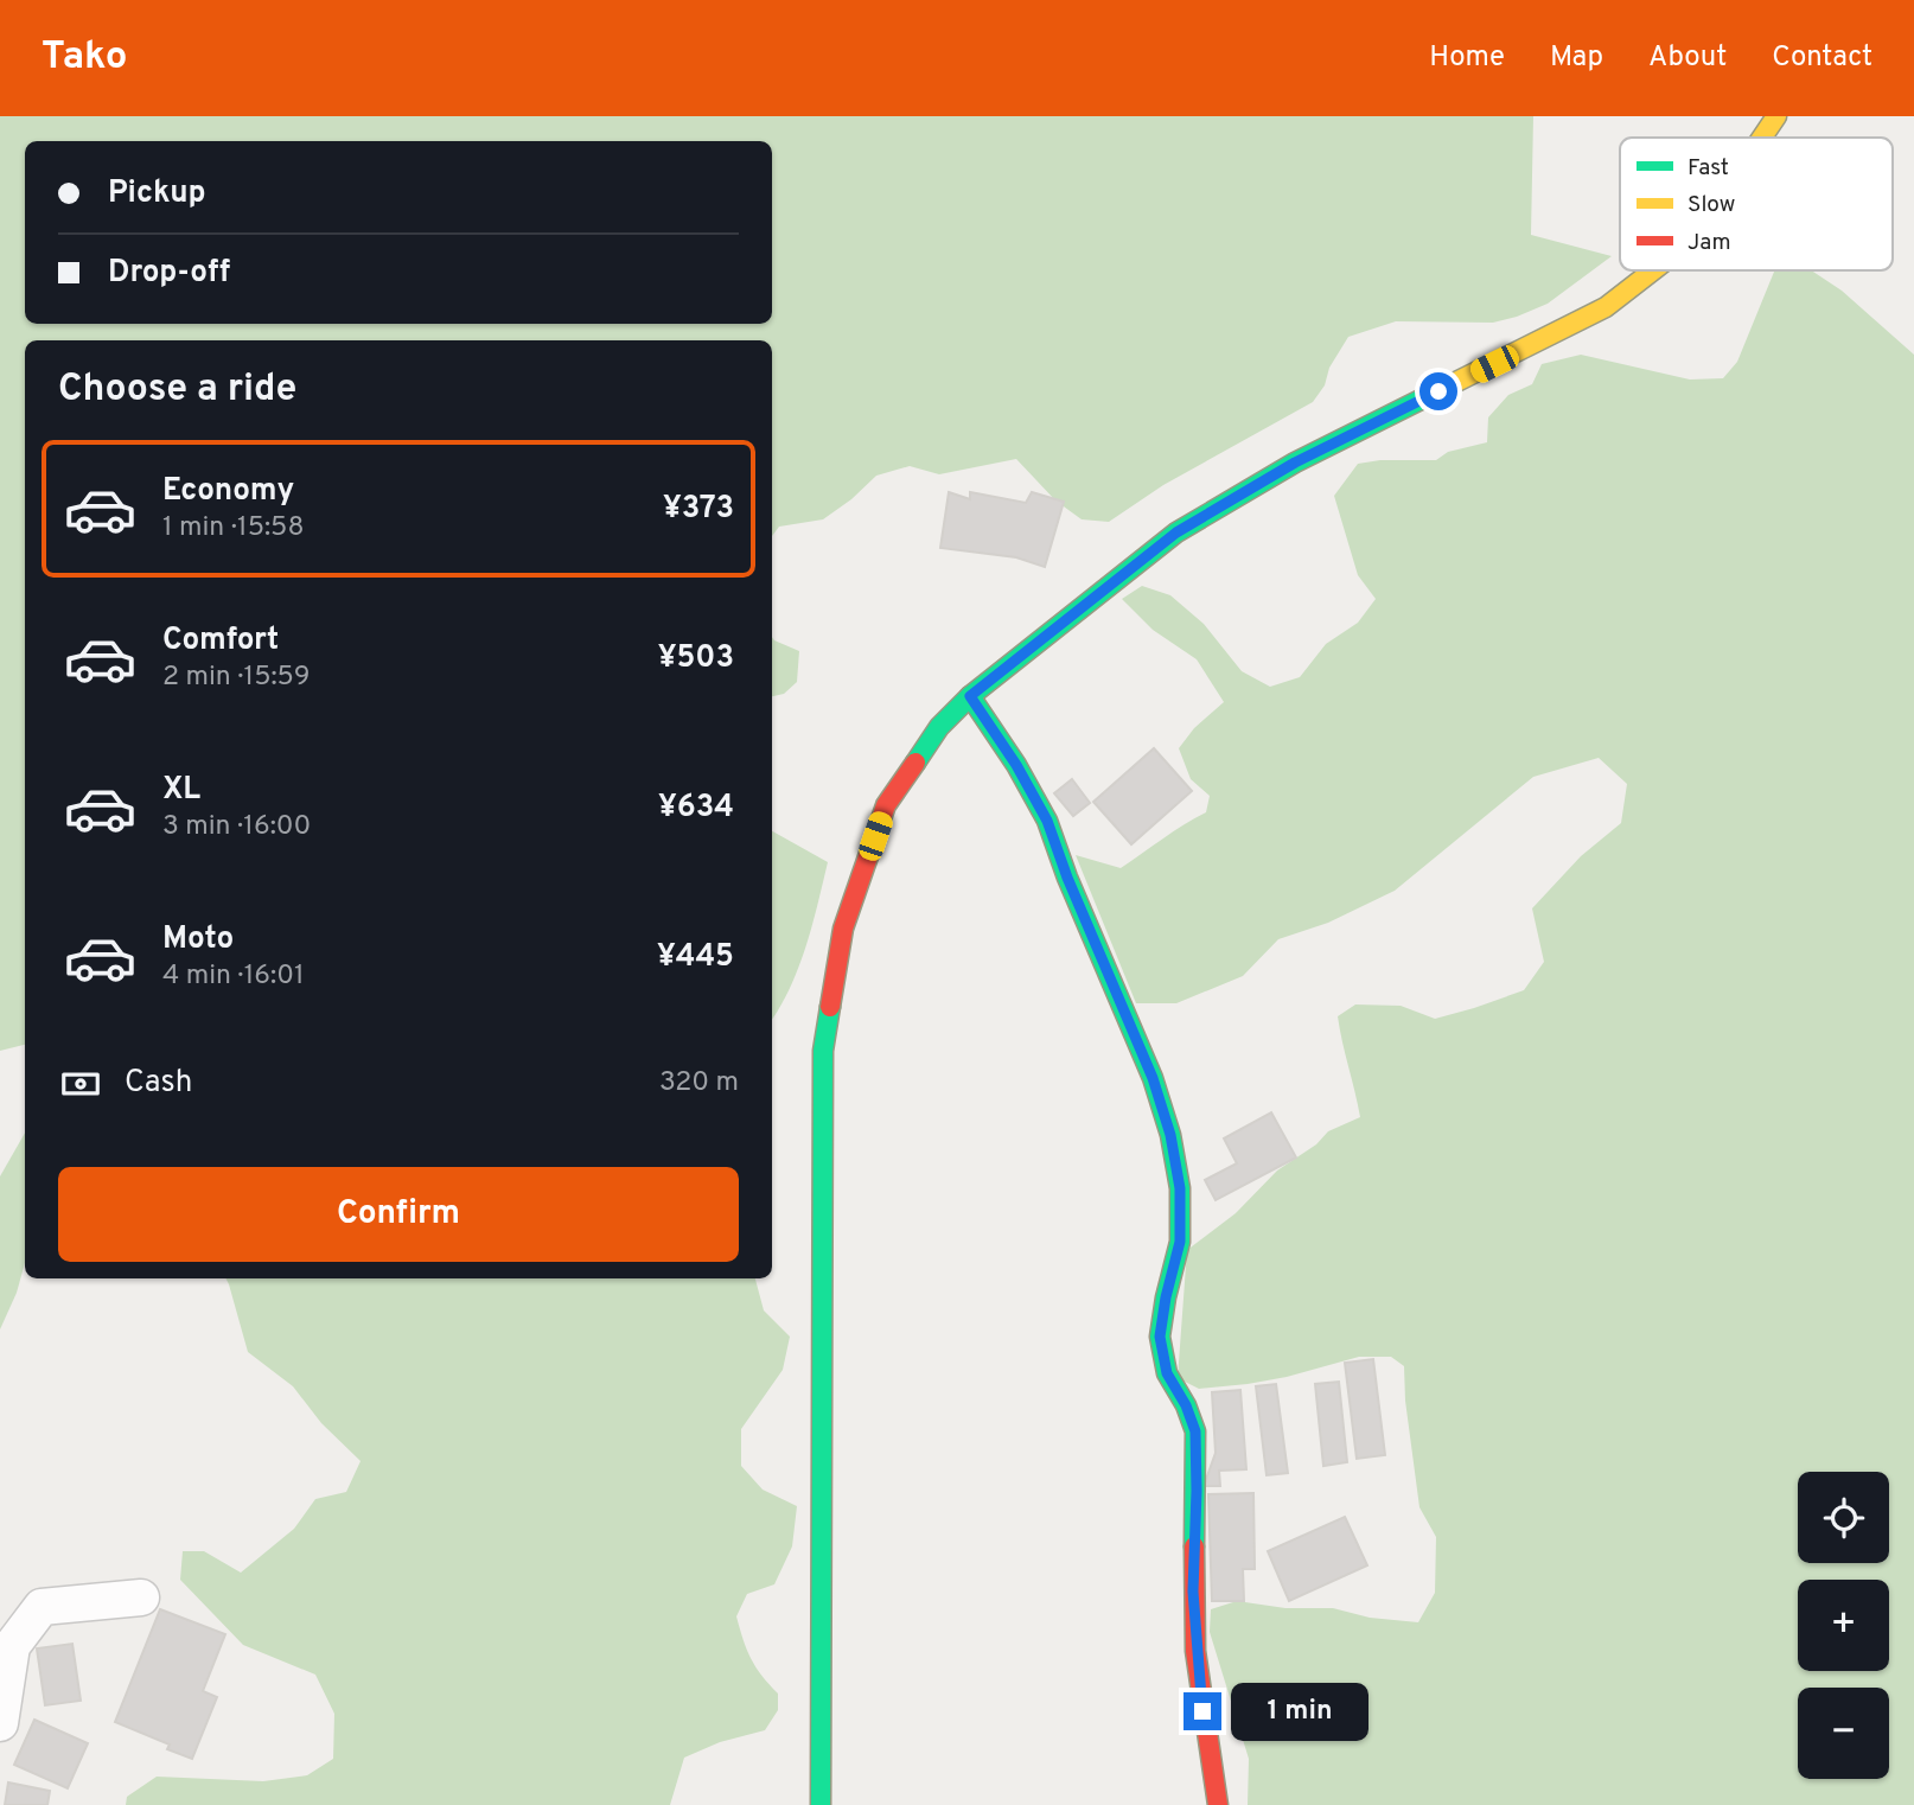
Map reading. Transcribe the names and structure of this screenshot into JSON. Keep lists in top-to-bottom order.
{
  "legend": ["Fast", "Slow", "Jam"],
  "page": {
    "header": "Tako",
    "nav": [
      "Home",
      "Map",
      "About",
      "Contact"
    ],
    "banner": ["Pickup", "Drop-off"],
    "heading": "Choose a ride",
    "list": [
      {
        "name": "Economy",
        "note": "1 min · 15:58",
        "value": "¥373"
      },
      {
        "name": "Comfort",
        "note": "2 min · 15:59",
        "value": "¥503"
      },
      {
        "name": "XL",
        "note": "3 min · 16:00",
        "value": "¥634"
      },
      {
        "name": "Moto",
        "note": "4 min · 16:01",
        "value": "¥445"
      }
    ],
    "pay": ["Cash", "320 m"],
    "buttons": "Confirm",
    "map_buttons": ["+", "−"],
    "bubble": "1 min"
  }
}
